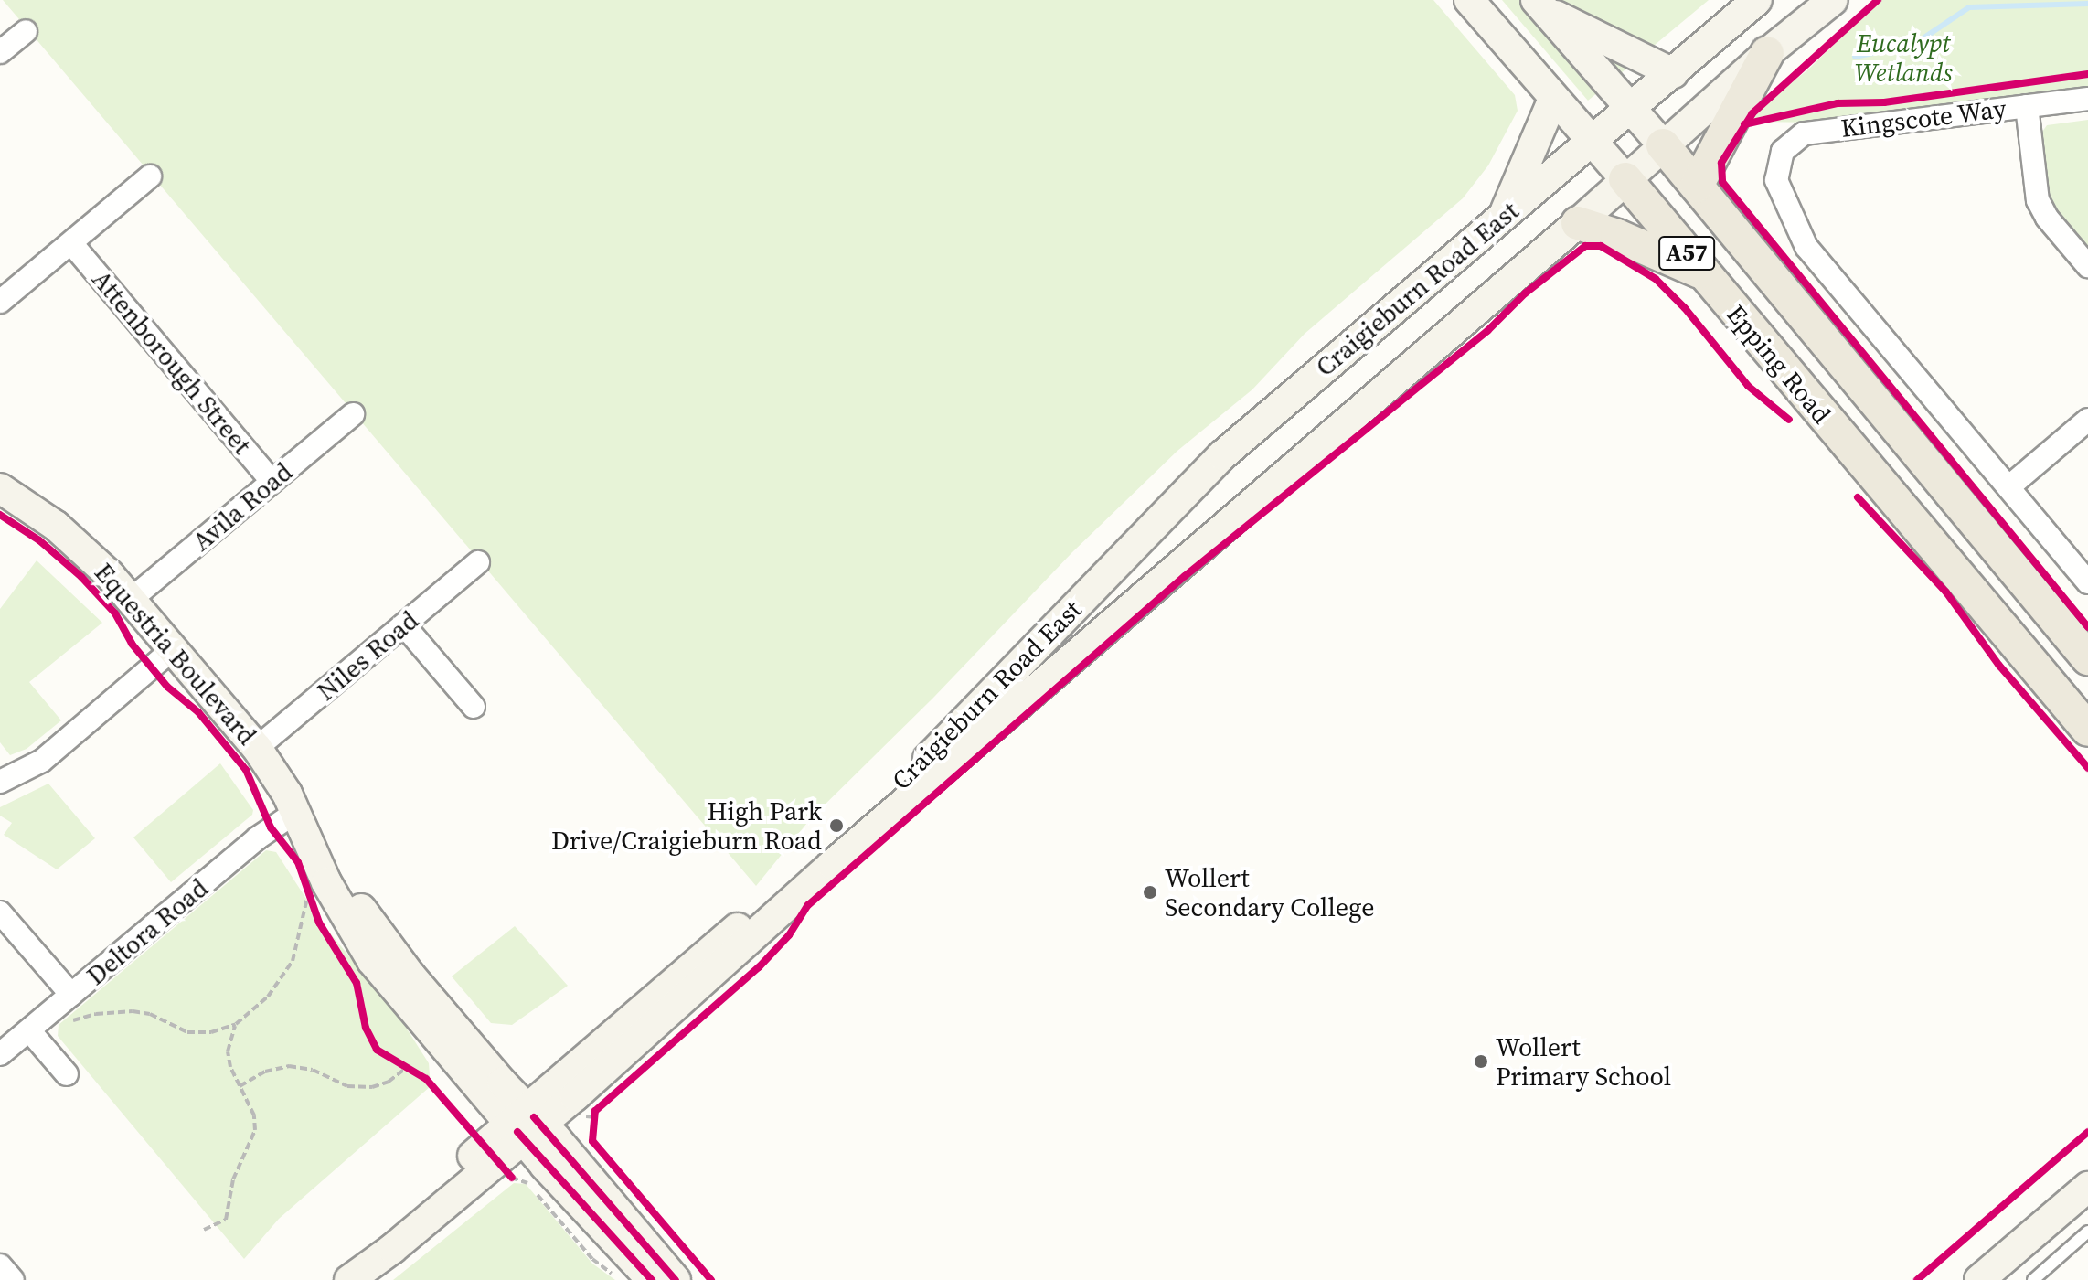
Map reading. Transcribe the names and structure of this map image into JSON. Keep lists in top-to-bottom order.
{
  "streets": {
    "main road": [
      "A57",
      "Craigieburn Road East",
      "Epping Road",
      "Equestria Boulevard"
    ],
    "street": [
      "Kingscote Way",
      "Attenborough Street",
      "Avila Road",
      "Niles Road",
      "Deltora Road"
    ]
  },
  "crossings": [
    ["Craigieburn Road East", "Epping Road"],
    ["Craigieburn Road East", "Equestria Boulevard"],
    ["Attenborough Street", "Avila Road"],
    ["Avila Road", "Equestria Boulevard"],
    ["Equestria Boulevard", "Niles Road"],
    ["Equestria Boulevard", "Deltora Road"]
  ],
  "parks": ["Eucalypt Wetlands"],
  "places": ["High Park Drive/Craigieburn Road", "Wollert Secondary College", "Wollert Primary School"]
}
